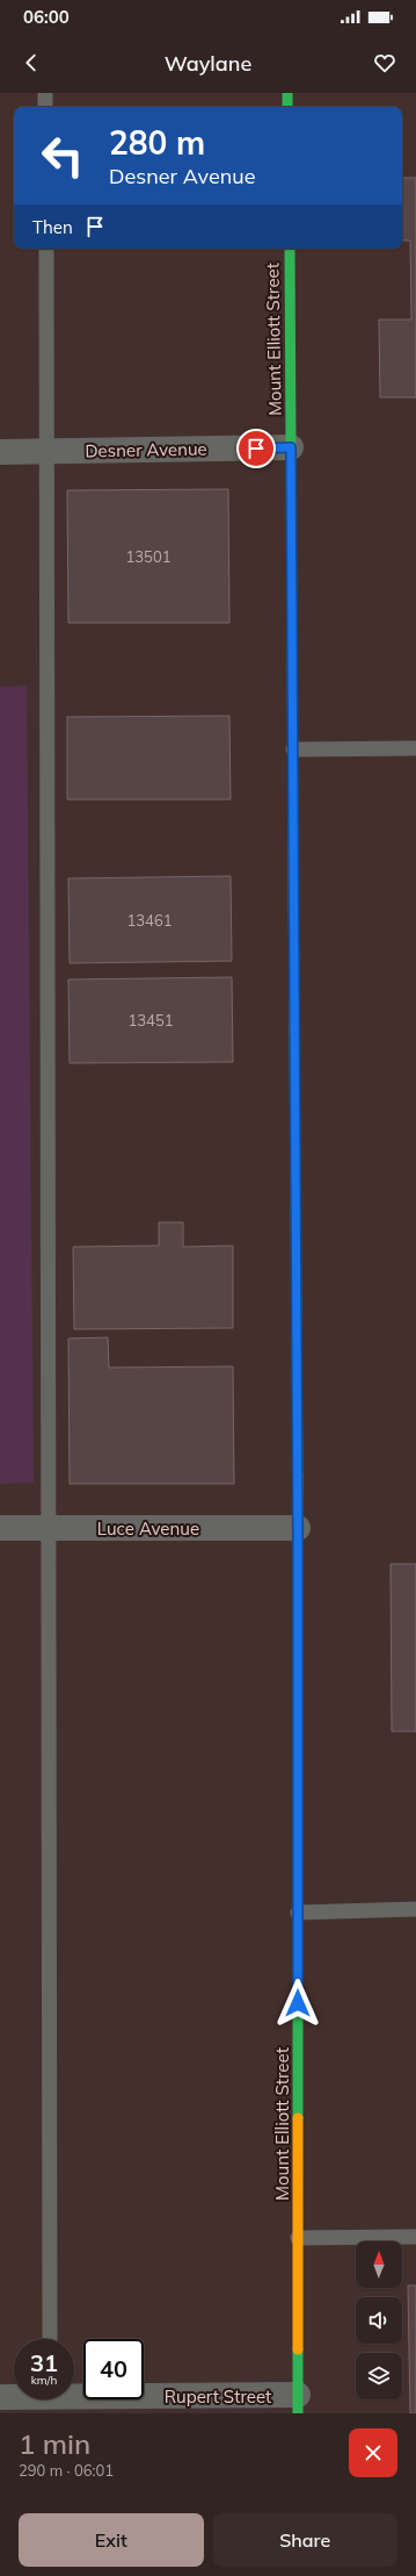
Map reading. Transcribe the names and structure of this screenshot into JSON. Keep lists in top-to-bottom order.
{
  "streets": {
    "street": [
      "Mount Elliott Street",
      "Desner Avenue",
      "Luce Avenue",
      "Rupert Street"
    ]
  },
  "crossings": [
    ["Mount Elliott Street", "Desner Avenue"],
    ["Mount Elliott Street", "Luce Avenue"],
    ["Mount Elliott Street", "Rupert Street"]
  ],
  "house_numbers": ["13501", "13461", "13451"],
  "north": "top",
  "page": {
    "status": "06:00",
    "header": "Waylane",
    "turn": ["280 m", "Desner Avenue"],
    "then": "Then",
    "speed": "31 km/h",
    "limit": "40",
    "heading": ["1 min", "290 m · 06:01"],
    "buttons": ["Exit", "Share"]
  }
}
